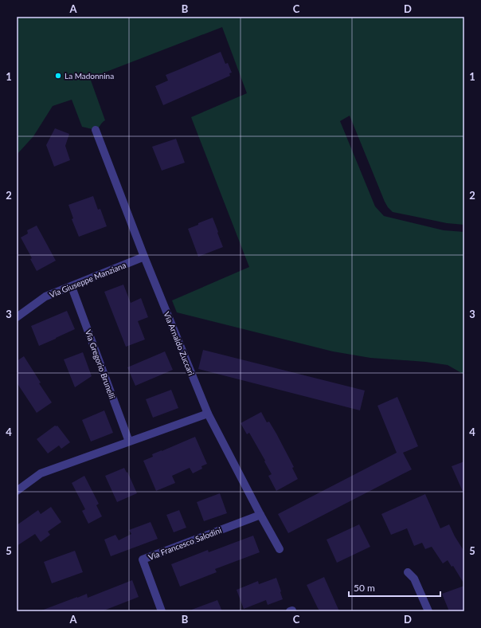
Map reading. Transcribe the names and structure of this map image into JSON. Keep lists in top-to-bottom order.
{
  "streets": {
    "street": [
      "Via Giuseppe Manziana",
      "Via Arnaldo Zuccari",
      "Via Gregorio Brunelli",
      "Via Francesco Salodini"
    ]
  },
  "crossings": [
    ["Via Giuseppe Manziana", "Via Arnaldo Zuccari"],
    ["Via Giuseppe Manziana", "Via Gregorio Brunelli"],
    ["Via Arnaldo Zuccari", "Via Francesco Salodini"]
  ],
  "places": ["La Madonnina"],
  "scale_bar": "50 m",
  "grid": {
    "columns": [
      "A",
      "B",
      "C",
      "D"
    ],
    "rows": [
      "1",
      "2",
      "3",
      "4",
      "5"
    ]
  }
}
